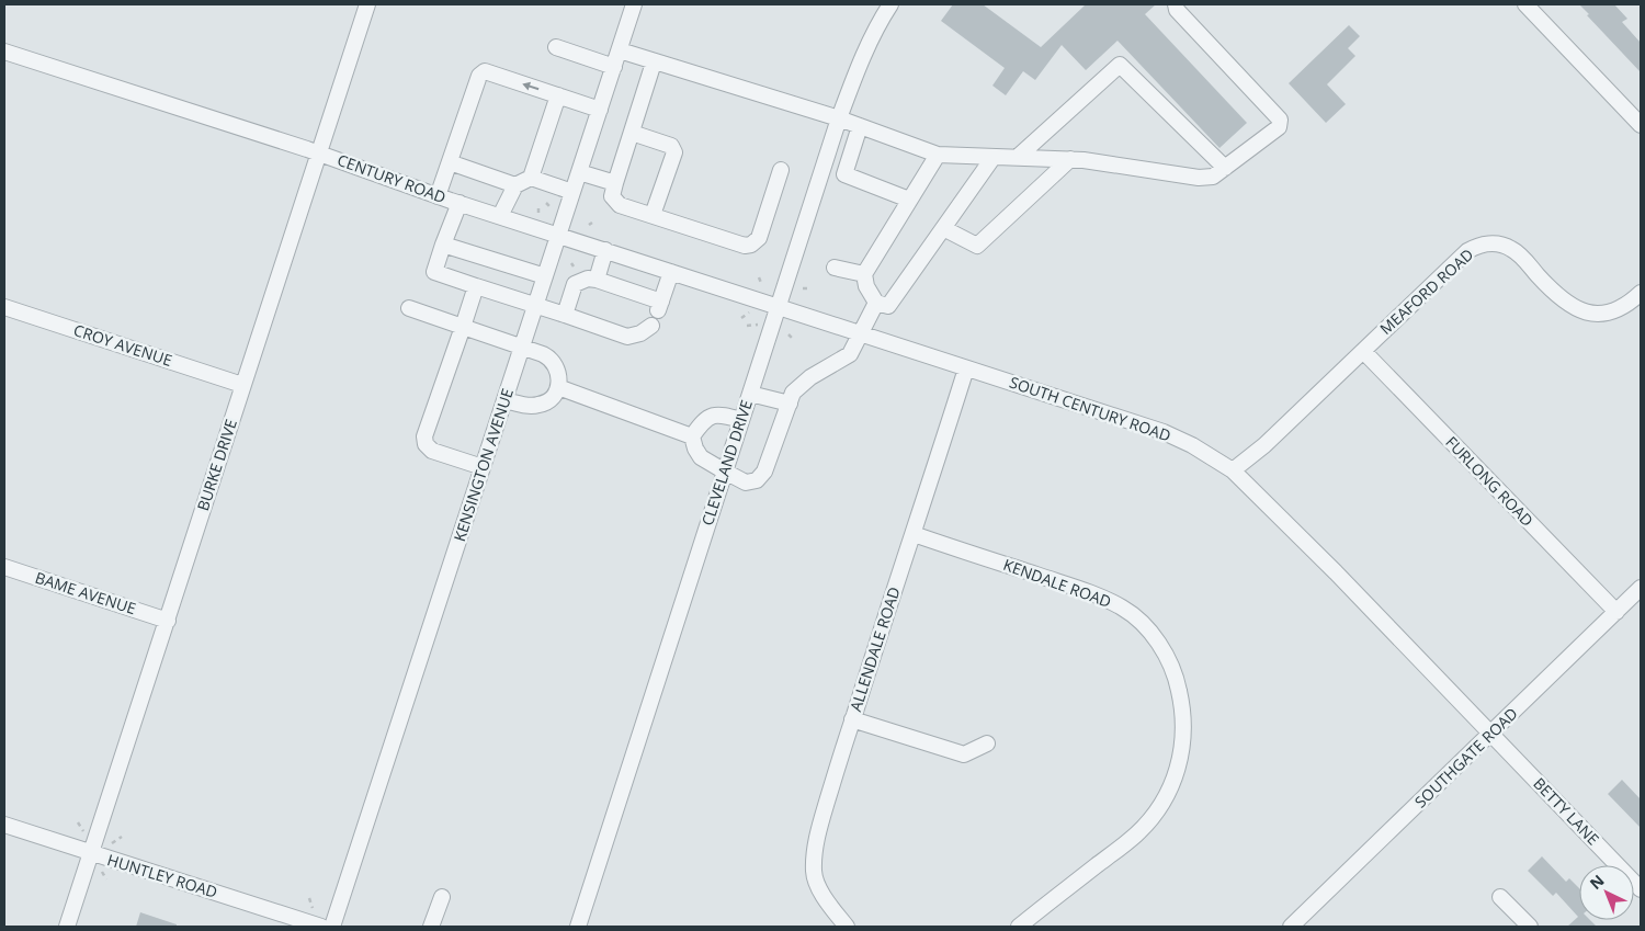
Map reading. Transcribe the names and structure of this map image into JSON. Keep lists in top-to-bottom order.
{
  "streets": {
    "street": [
      "CENTURY ROAD",
      "MEAFORD ROAD",
      "CROY AVENUE",
      "SOUTH CENTURY ROAD",
      "CLEVELAND DRIVE",
      "BURKE DRIVE",
      "KENSINGTON AVENUE",
      "FURLONG ROAD",
      "KENDALE ROAD",
      "BAME AVENUE",
      "ALLENDALE ROAD",
      "SOUTHGATE ROAD",
      "BETTY LANE",
      "HUNTLEY ROAD"
    ]
  },
  "crossings": [
    ["CENTURY ROAD", "SOUTH CENTURY ROAD"],
    ["CENTURY ROAD", "CLEVELAND DRIVE"],
    ["CENTURY ROAD", "BURKE DRIVE"],
    ["CENTURY ROAD", "KENSINGTON AVENUE"],
    ["MEAFORD ROAD", "SOUTH CENTURY ROAD"],
    ["MEAFORD ROAD", "FURLONG ROAD"],
    ["CROY AVENUE", "BURKE DRIVE"],
    ["SOUTH CENTURY ROAD", "CLEVELAND DRIVE"],
    ["SOUTH CENTURY ROAD", "ALLENDALE ROAD"],
    ["SOUTH CENTURY ROAD", "SOUTHGATE ROAD"],
    ["SOUTH CENTURY ROAD", "BETTY LANE"],
    ["BURKE DRIVE", "BAME AVENUE"],
    ["BURKE DRIVE", "HUNTLEY ROAD"],
    ["FURLONG ROAD", "SOUTHGATE ROAD"],
    ["KENDALE ROAD", "ALLENDALE ROAD"],
    ["SOUTHGATE ROAD", "BETTY LANE"]
  ],
  "north": "top left"
}
